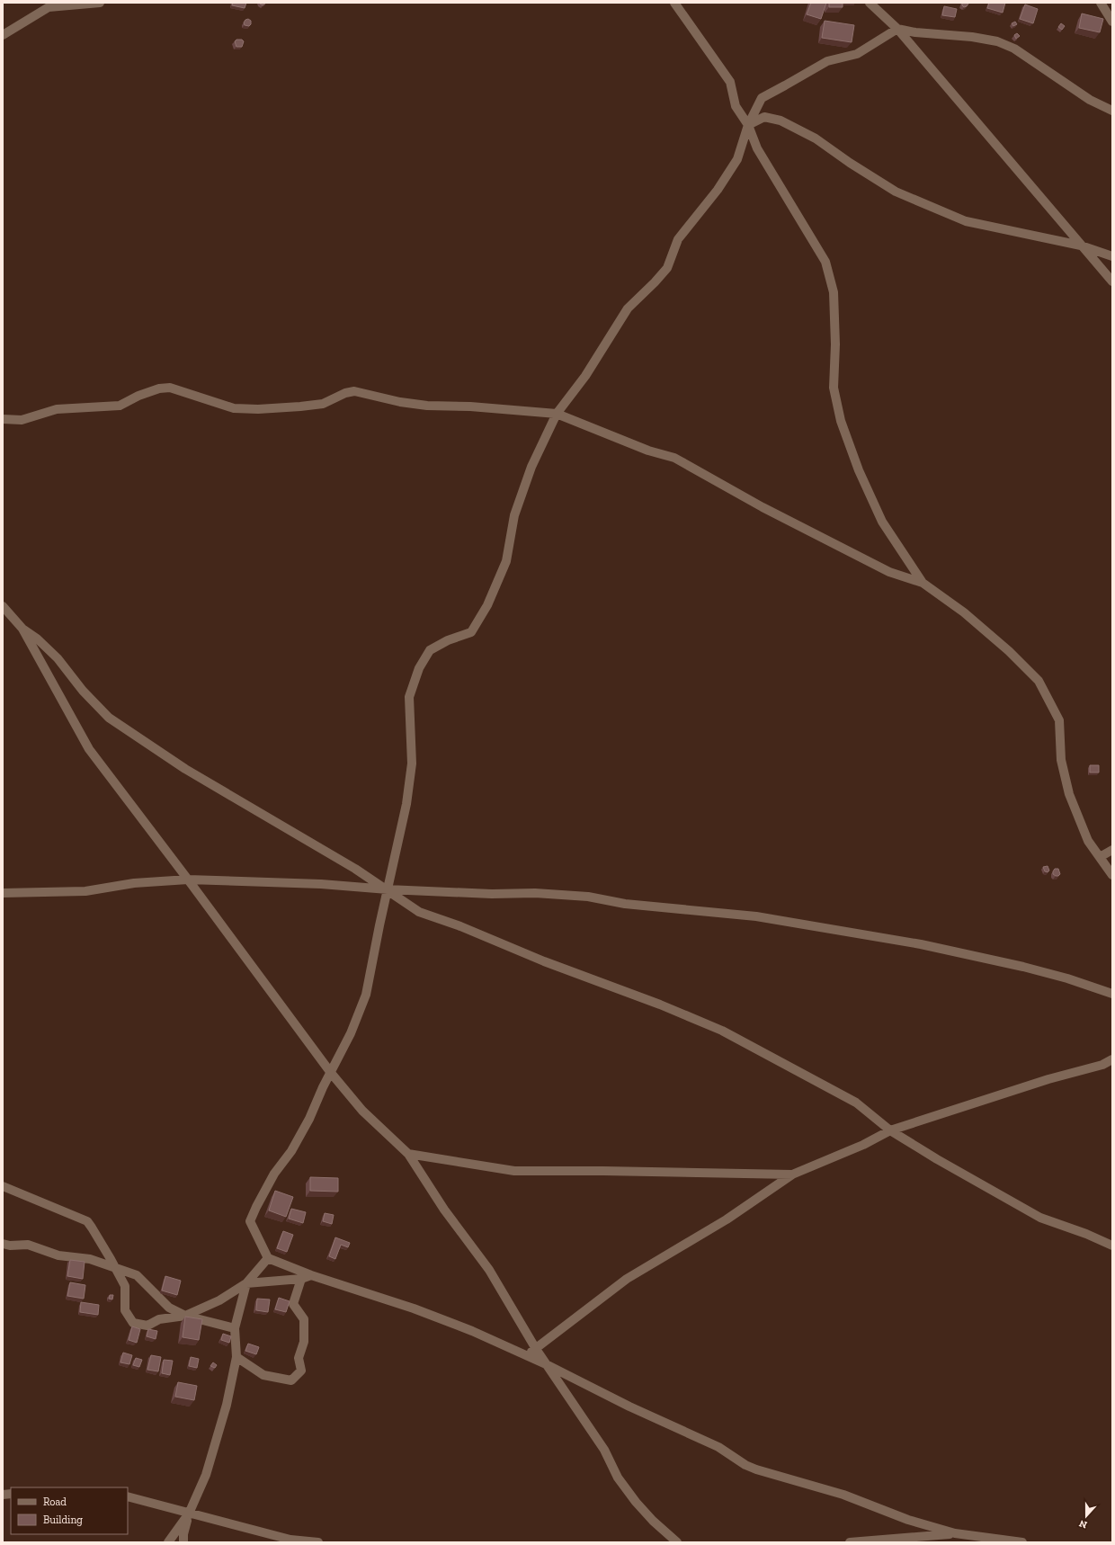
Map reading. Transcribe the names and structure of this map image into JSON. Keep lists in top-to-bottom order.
{
  "legend": ["Road", "Building"],
  "north": "bottom"
}
